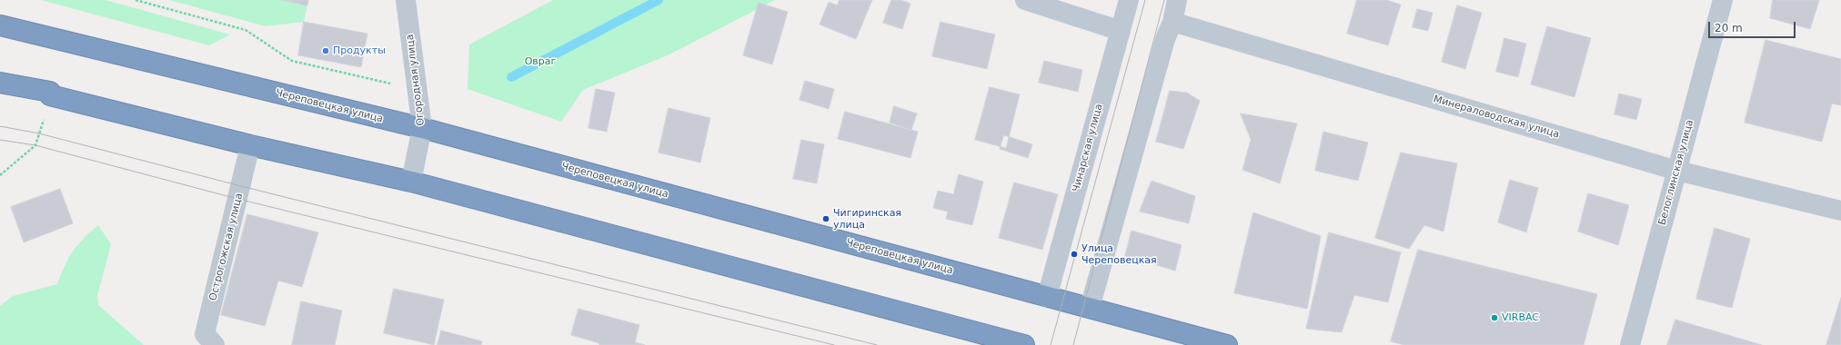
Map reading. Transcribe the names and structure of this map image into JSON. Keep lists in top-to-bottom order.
{
  "streets": {
    "highway": ["Череповецкая улица"],
    "street": [
      "Огородная улица",
      "Минераловодская улица",
      "Чинарская улица",
      "Белоглинская улица",
      "Острогожская улица"
    ]
  },
  "crossings": [
    ["Огородная улица", "Череповецкая улица"],
    ["Череповецкая улица", "Чинарская улица"],
    ["Минераловодская улица", "Белоглинская улица"]
  ],
  "parks": ["Овраг"],
  "places": [
    "Продукты",
    "Чигиринская улица",
    "Улица Череповецкая",
    "VIRBAC"
  ],
  "scale_bar": "20 m"
}
